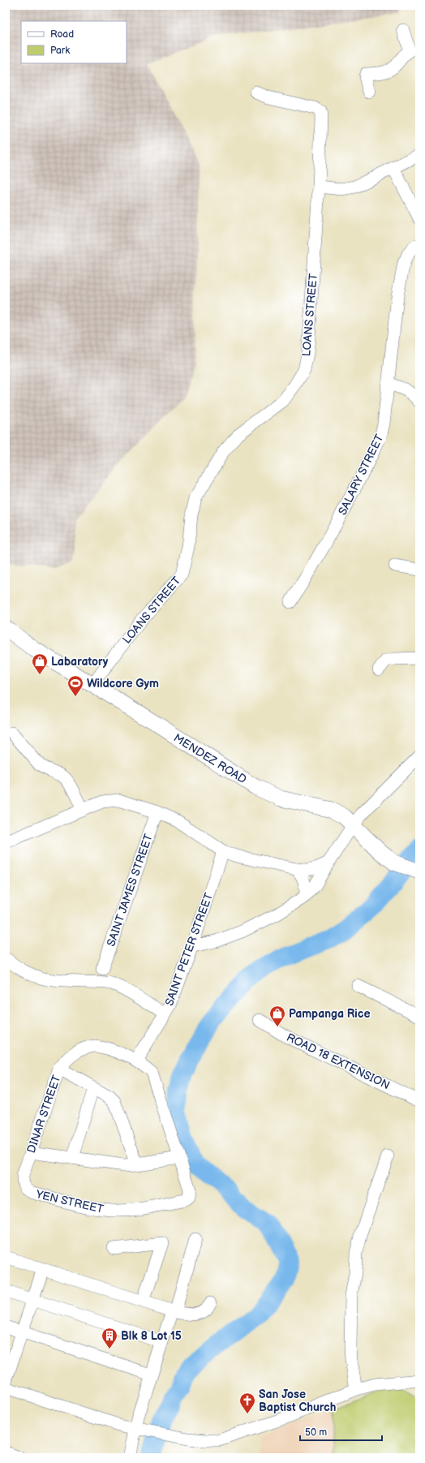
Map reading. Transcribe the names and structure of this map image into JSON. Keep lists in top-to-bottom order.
{
  "streets": {
    "street": [
      "LOANS STREET",
      "SALARY STREET",
      "MENDEZ ROAD",
      "SAINT JAMES STREET",
      "SAINT PETER STREET",
      "ROAD 18 EXTENSION",
      "DINAR STREET",
      "YEN STREET"
    ]
  },
  "crossings": [
    ["LOANS STREET", "MENDEZ ROAD"],
    ["SAINT PETER STREET", "DINAR STREET"],
    ["DINAR STREET", "YEN STREET"]
  ],
  "places": {
    "shop": ["Labaratory", "Pampanga Rice"],
    "sports": ["Wildcore Gym"],
    "building": ["Blk 8 Lot 15"],
    "church": ["San Jose Baptist Church"]
  },
  "legend": ["Road", "Park"],
  "scale_bar": "50 m"
}
